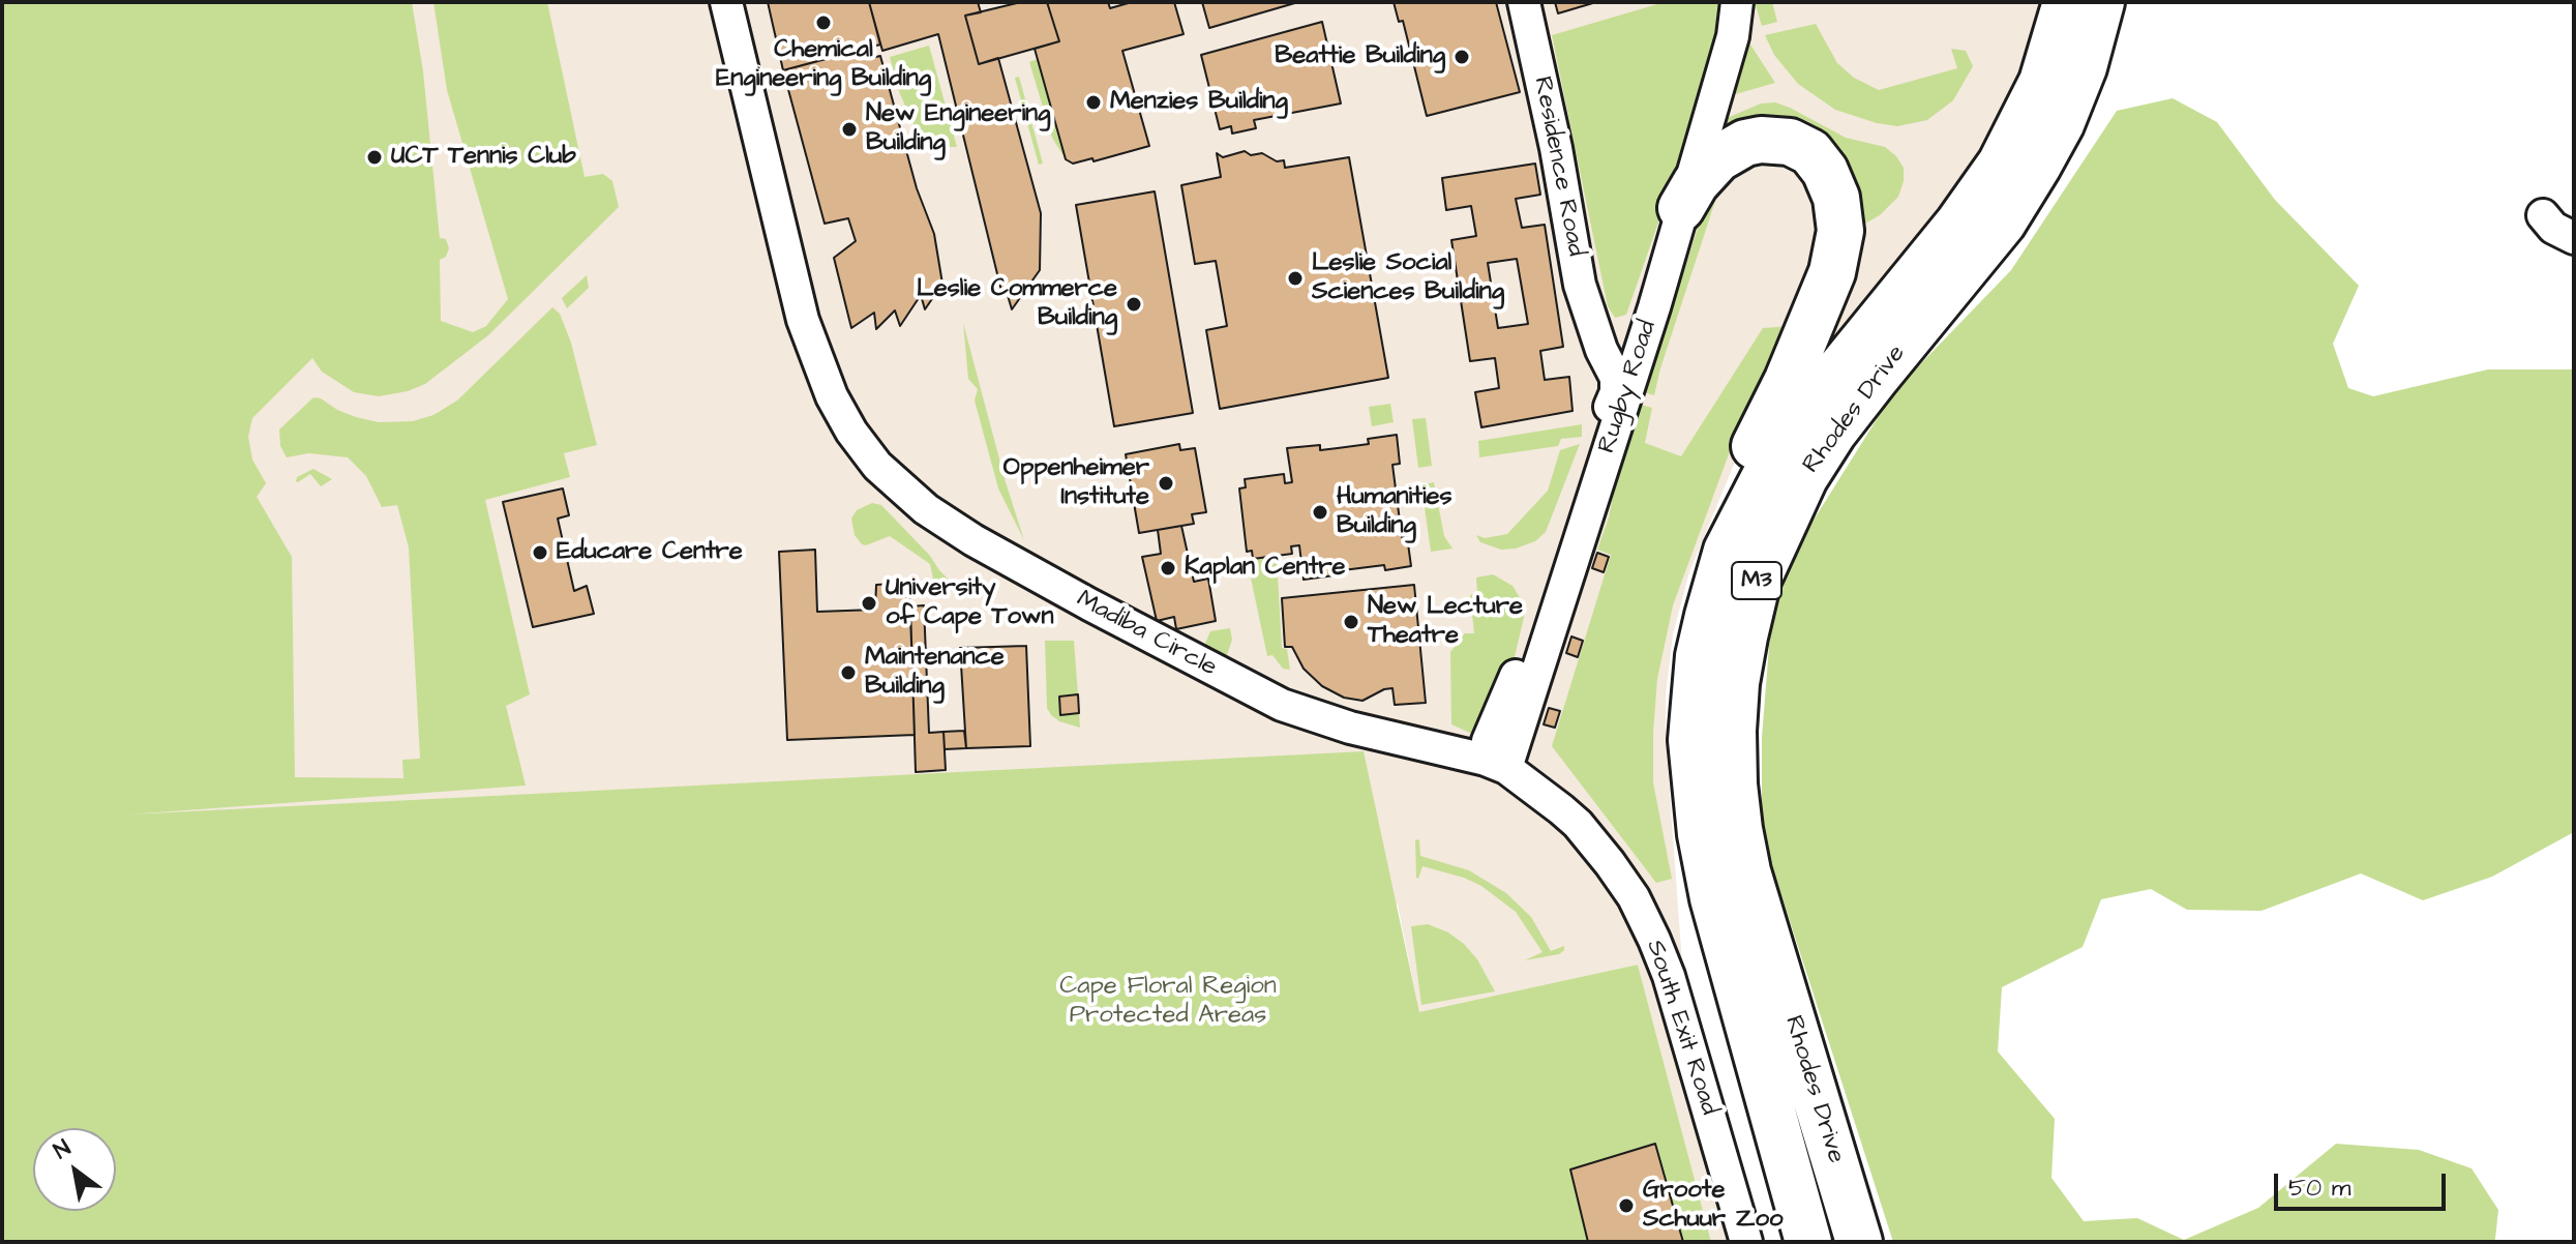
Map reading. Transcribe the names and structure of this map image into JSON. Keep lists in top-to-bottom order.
{
  "streets": {
    "highway": ["Rhodes Drive", "M3"],
    "street": [
      "Residence Road",
      "Rugby Road",
      "Madiba Circle",
      "South Exit Road"
    ]
  },
  "crossings": [
    ["Residence Road", "Rugby Road"],
    ["Rugby Road", "Madiba Circle"],
    ["Rugby Road", "South Exit Road"],
    ["Madiba Circle", "South Exit Road"]
  ],
  "parks": ["Cape Floral Region Protected Areas"],
  "places": [
    "Chemical Engineering Building",
    "Beattie Building",
    "Menzies Building",
    "New Engineering Building",
    "UCT Tennis Club",
    "Leslie Social Sciences Building",
    "Leslie Commerce Building",
    "Oppenheimer Institute",
    "Humanities Building",
    "Educare Centre",
    "Kaplan Centre",
    "University of Cape Town",
    "New Lecture Theatre",
    "Maintenance Building",
    "Groote Schuur Zoo"
  ],
  "scale_bar": "50 m",
  "north": "top left"
}
